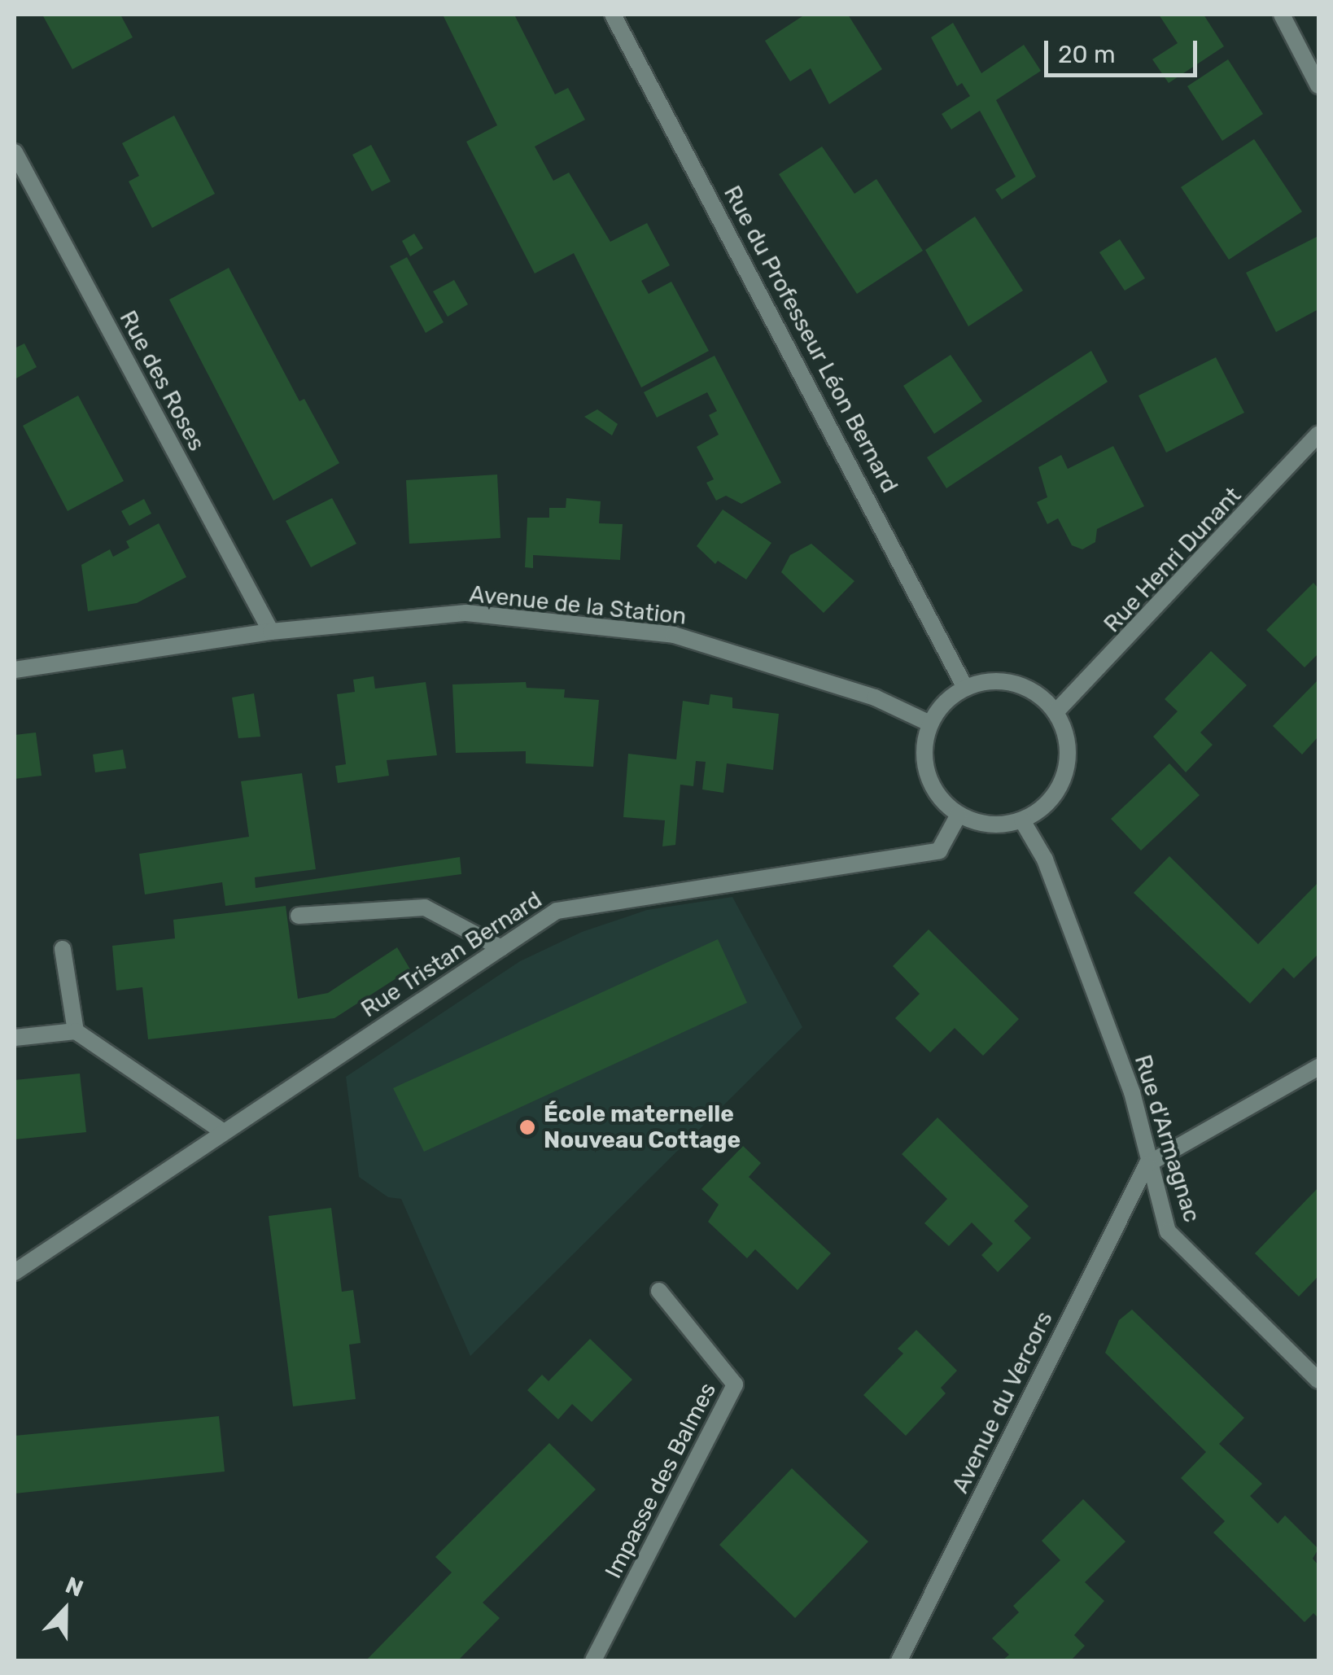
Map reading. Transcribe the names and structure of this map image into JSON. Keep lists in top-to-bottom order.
{
  "streets": {
    "street": [
      "Rue du Professeur Léon Bernard",
      "Rue des Roses",
      "Rue Henri Dunant",
      "Avenue de la Station",
      "Rue Tristan Bernard",
      "Rue d'Armagnac",
      "Avenue du Vercors",
      "Impasse des Balmes"
    ]
  },
  "crossings": [
    ["Rue du Professeur Léon Bernard", "Rue Henri Dunant"],
    ["Rue du Professeur Léon Bernard", "Avenue de la Station"],
    ["Rue du Professeur Léon Bernard", "Rue Tristan Bernard"],
    ["Rue du Professeur Léon Bernard", "Rue d'Armagnac"],
    ["Rue des Roses", "Avenue de la Station"],
    ["Rue Henri Dunant", "Avenue de la Station"],
    ["Rue Henri Dunant", "Rue Tristan Bernard"],
    ["Rue Henri Dunant", "Rue d'Armagnac"],
    ["Avenue de la Station", "Rue Tristan Bernard"],
    ["Avenue de la Station", "Rue d'Armagnac"],
    ["Rue Tristan Bernard", "Rue d'Armagnac"],
    ["Rue d'Armagnac", "Avenue du Vercors"]
  ],
  "places": ["École maternelle Nouveau Cottage"],
  "scale_bar": "20 m",
  "north": "top"
}
